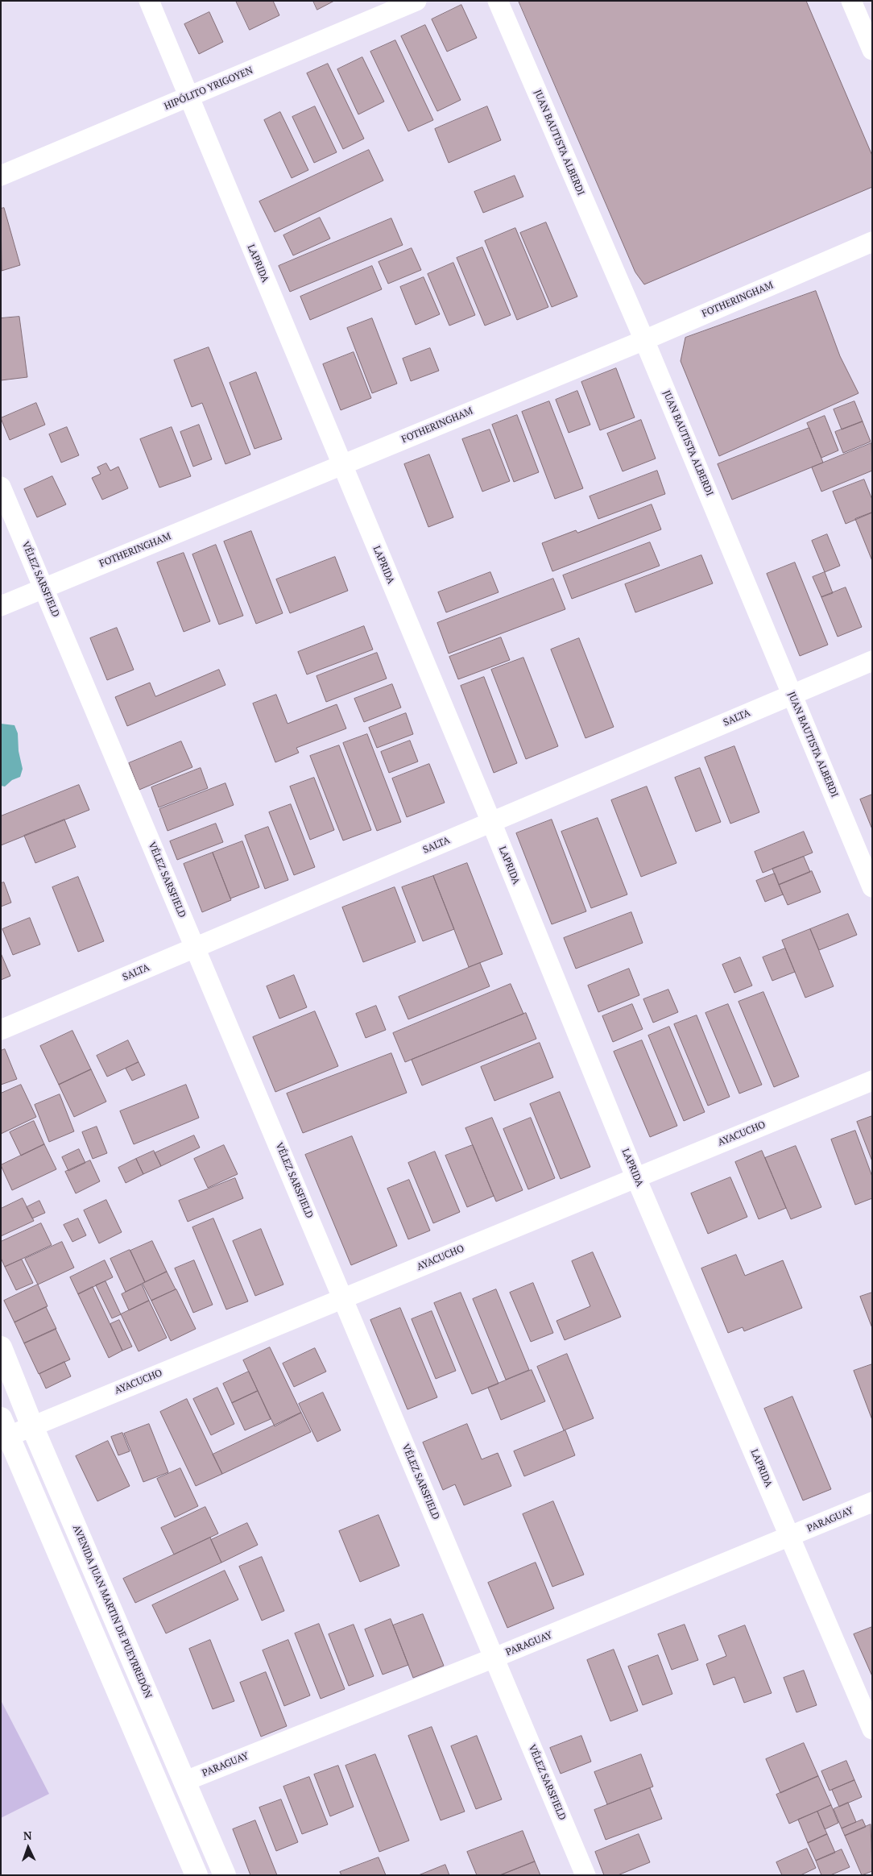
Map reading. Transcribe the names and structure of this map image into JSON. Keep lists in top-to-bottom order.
{
  "streets": {
    "main road": ["AVENIDA JUAN MARTIN DE PUEYRREDÓN"],
    "street": [
      "HIPÓLITO YRIGOYEN",
      "JUAN BAUTISTA ALBERDI",
      "LAPRIDA",
      "FOTHERINGHAM",
      "VÉLEZ SARSFIELD",
      "SALTA",
      "AYACUCHO",
      "PARAGUAY"
    ]
  },
  "crossings": [
    ["HIPÓLITO YRIGOYEN", "LAPRIDA"],
    ["JUAN BAUTISTA ALBERDI", "FOTHERINGHAM"],
    ["JUAN BAUTISTA ALBERDI", "SALTA"],
    ["LAPRIDA", "FOTHERINGHAM"],
    ["LAPRIDA", "SALTA"],
    ["LAPRIDA", "AYACUCHO"],
    ["LAPRIDA", "PARAGUAY"],
    ["FOTHERINGHAM", "VÉLEZ SARSFIELD"],
    ["VÉLEZ SARSFIELD", "SALTA"],
    ["VÉLEZ SARSFIELD", "AYACUCHO"],
    ["VÉLEZ SARSFIELD", "PARAGUAY"],
    ["AYACUCHO", "AVENIDA JUAN MARTIN DE PUEYRREDÓN"],
    ["PARAGUAY", "AVENIDA JUAN MARTIN DE PUEYRREDÓN"]
  ],
  "north": "top"
}
